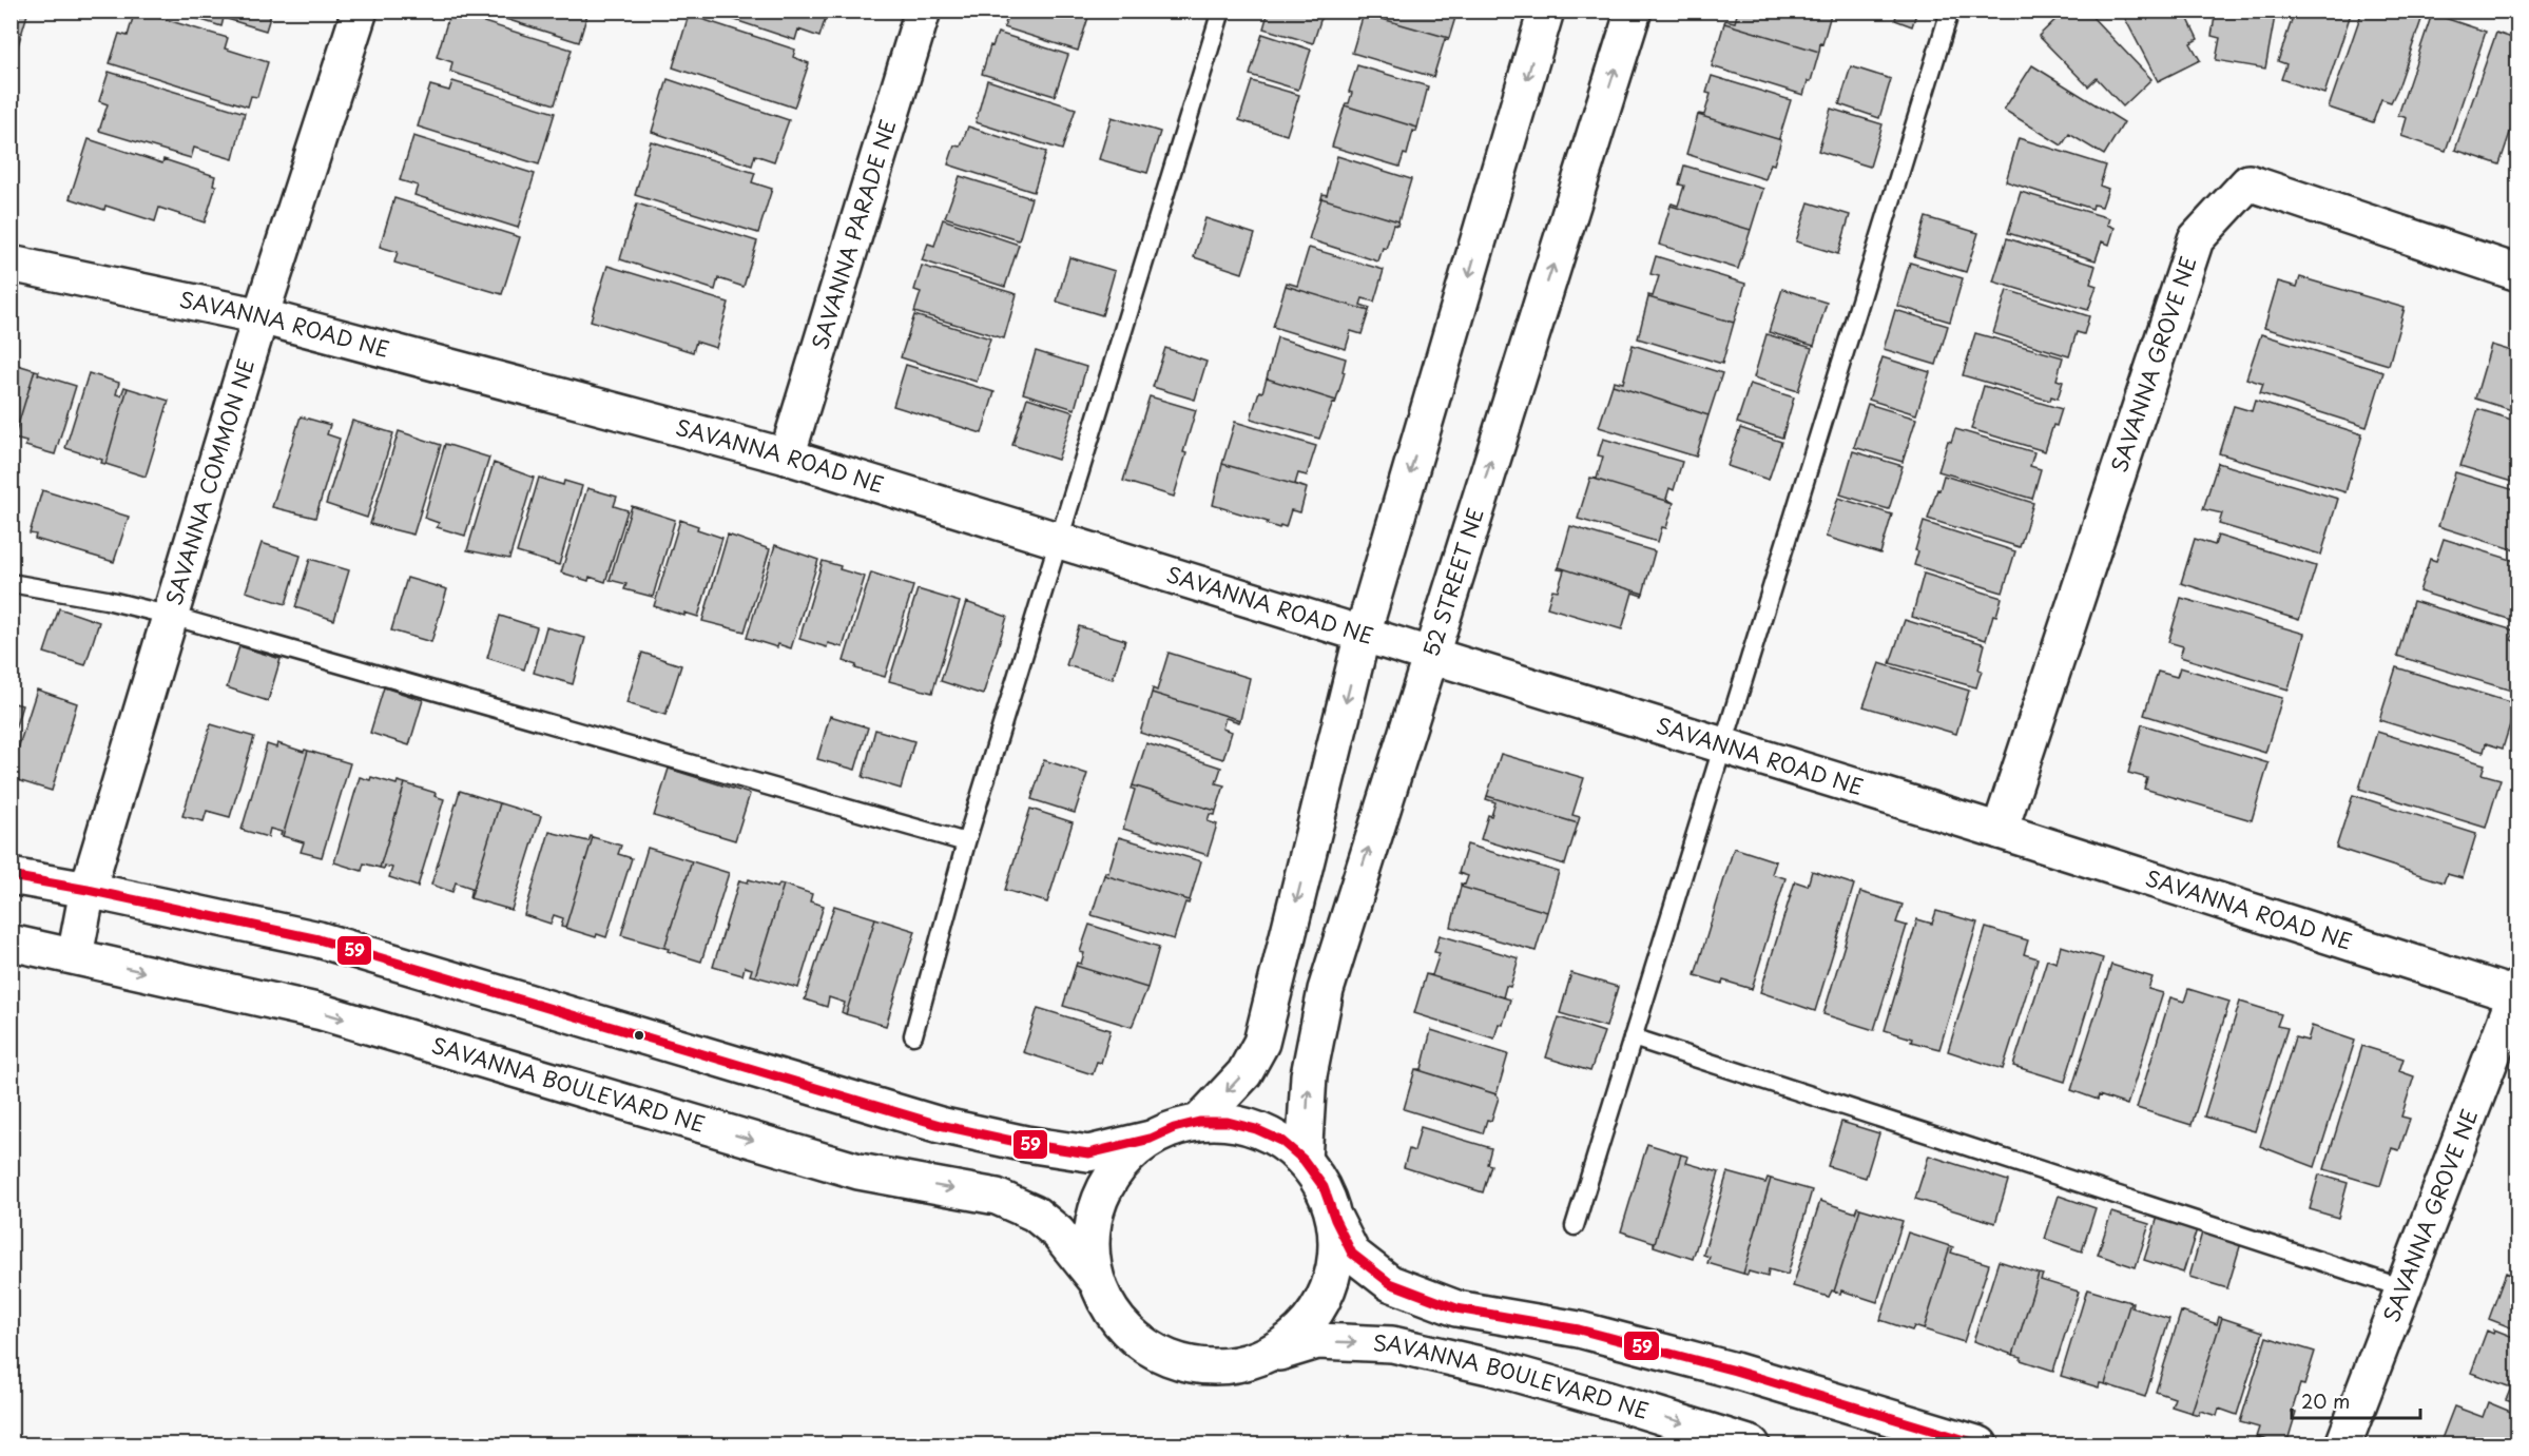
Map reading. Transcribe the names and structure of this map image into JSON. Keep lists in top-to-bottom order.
{
  "streets": {
    "street": [
      "SAVANNA PARADE NE",
      "SAVANNA ROAD NE",
      "SAVANNA GROVE NE",
      "SAVANNA COMMON NE",
      "52 STREET NE",
      "SAVANNA BOULEVARD NE"
    ]
  },
  "crossings": [
    ["SAVANNA PARADE NE", "SAVANNA ROAD NE"],
    ["SAVANNA ROAD NE", "SAVANNA GROVE NE"],
    ["SAVANNA ROAD NE", "SAVANNA COMMON NE"],
    ["SAVANNA ROAD NE", "52 STREET NE"],
    ["SAVANNA COMMON NE", "SAVANNA BOULEVARD NE"]
  ],
  "lines": ["transit line 59"],
  "scale_bar": "20 m"
}
